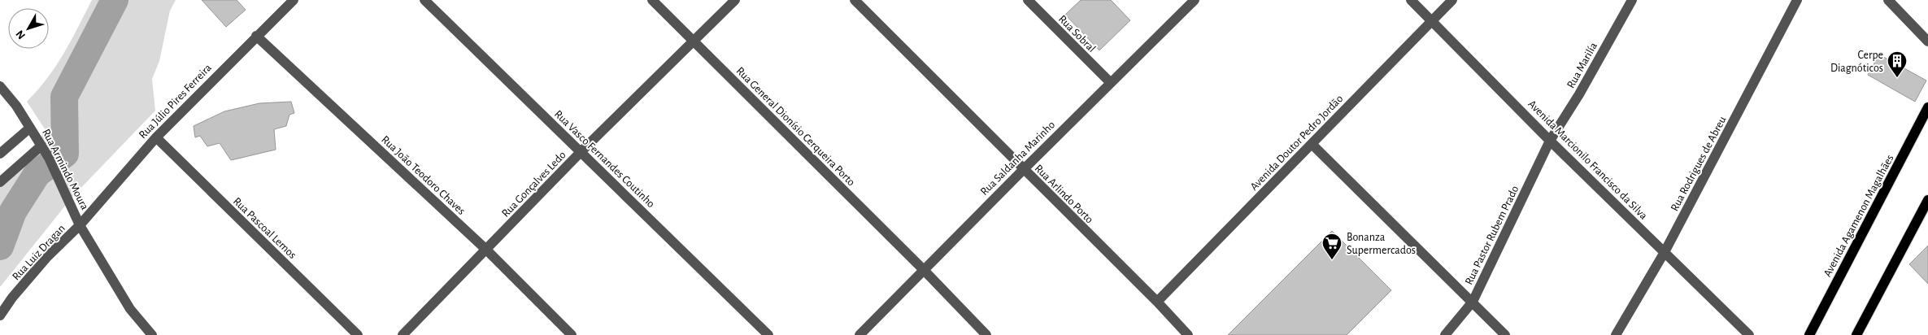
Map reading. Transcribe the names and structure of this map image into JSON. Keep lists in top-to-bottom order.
{
  "streets": {
    "main road": ["Avenida Agamenon Magalhães"],
    "street": [
      "Rua Sobral",
      "Rua Marilía",
      "Rua Júlio Pires Ferreira",
      "Rua General Dionísio Cerqueira Porto",
      "Avenida Doutor Pedro Jordão",
      "Rua Saldanha Marinho",
      "Rua Vasco Fernandes Coutinho",
      "Avenida Marcionilo Francisco da Silva",
      "Rua Rodrigues de Abreu",
      "Rua Armindo Moura",
      "Rua João Teodoro Chaves",
      "Rua Gonçalves Ledo",
      "Rua Arlindo Porto",
      "Rua Pascoal Lemos",
      "Rua Pastor Rubem Prado",
      "Rua Luiz Dragan"
    ]
  },
  "crossings": [
    ["Rua Sobral", "Rua Saldanha Marinho"],
    ["Rua Marilía", "Avenida Marcionilo Francisco da Silva"],
    ["Rua Marilía", "Rua Pastor Rubem Prado"],
    ["Rua Júlio Pires Ferreira", "Rua Armindo Moura"],
    ["Rua Júlio Pires Ferreira", "Rua João Teodoro Chaves"],
    ["Rua Júlio Pires Ferreira", "Rua Pascoal Lemos"],
    ["Rua Júlio Pires Ferreira", "Rua Luiz Dragan"],
    ["Rua General Dionísio Cerqueira Porto", "Rua Saldanha Marinho"],
    ["Rua General Dionísio Cerqueira Porto", "Rua Gonçalves Ledo"],
    ["Avenida Doutor Pedro Jordão", "Avenida Marcionilo Francisco da Silva"],
    ["Avenida Doutor Pedro Jordão", "Rua Arlindo Porto"],
    ["Rua Saldanha Marinho", "Rua Arlindo Porto"],
    ["Rua Vasco Fernandes Coutinho", "Rua Gonçalves Ledo"],
    ["Avenida Marcionilo Francisco da Silva", "Rua Rodrigues de Abreu"],
    ["Avenida Marcionilo Francisco da Silva", "Rua Pastor Rubem Prado"],
    ["Rua Armindo Moura", "Rua Luiz Dragan"],
    ["Rua João Teodoro Chaves", "Rua Gonçalves Ledo"]
  ],
  "places": {
    "building": ["Cerpe Diagnóticos"],
    "supermarket": ["Bonanza Supermercados"]
  },
  "north": "bottom left"
}
